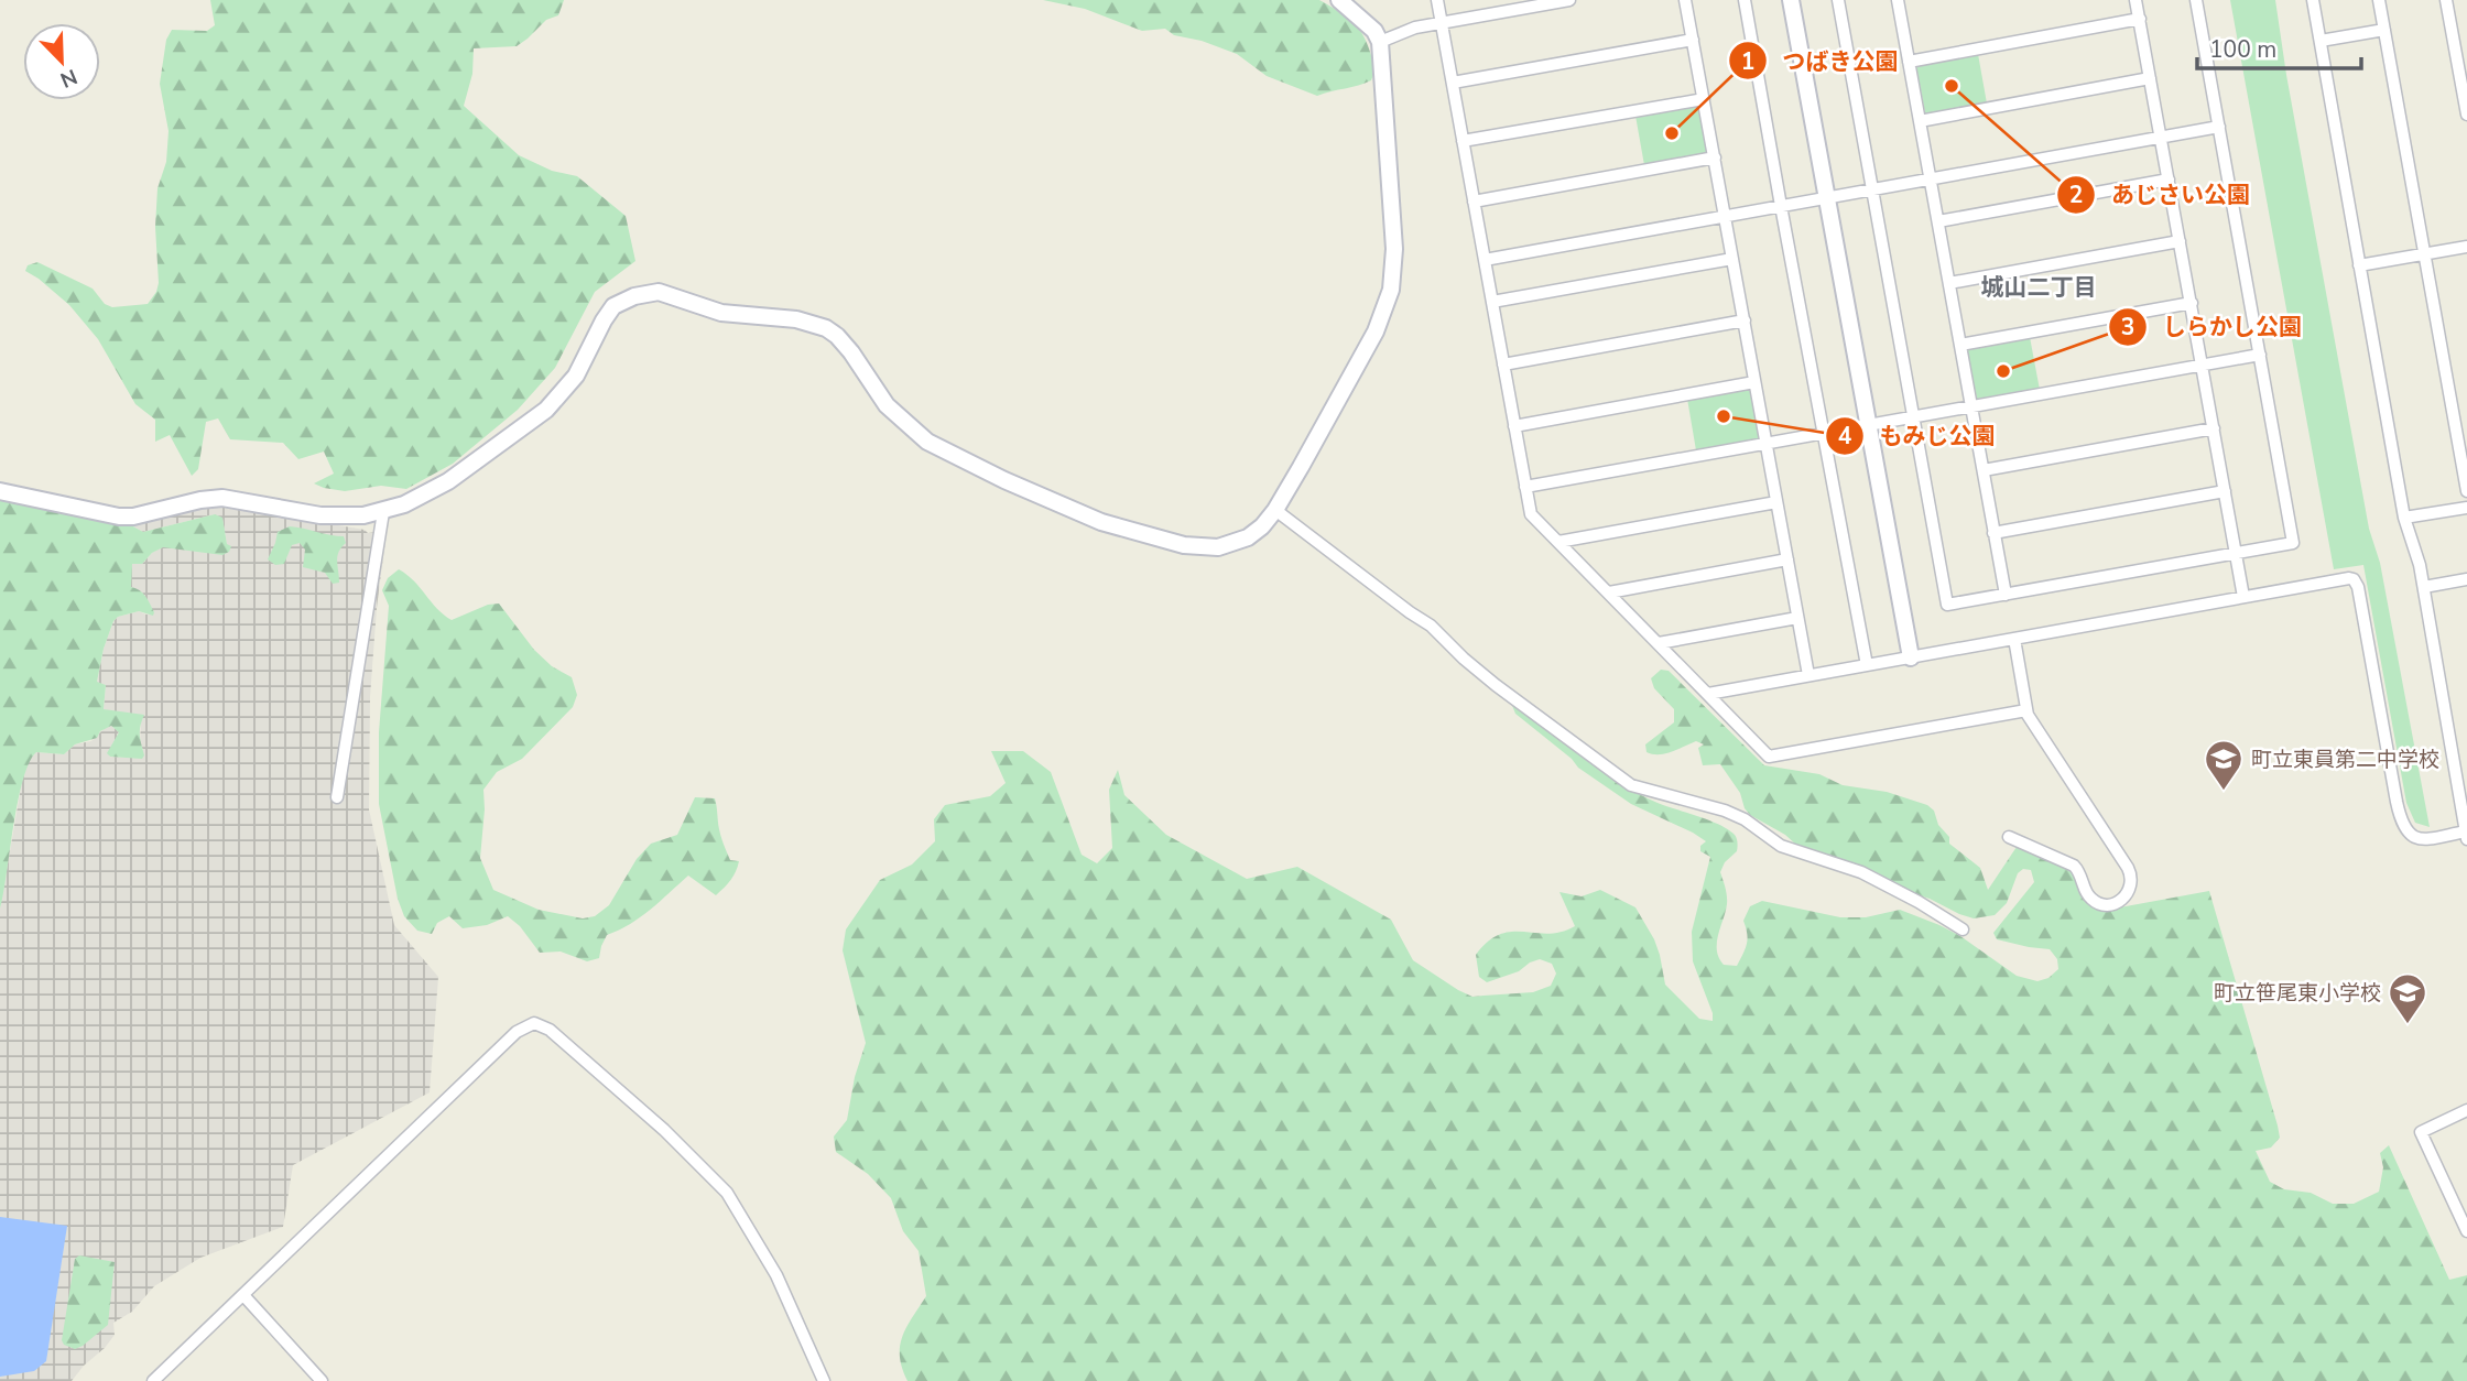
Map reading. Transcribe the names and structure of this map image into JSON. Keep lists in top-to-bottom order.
{
  "districts": ["城山二丁目"],
  "places": {
    "other": [
      "あじさい公園",
      "つばき公園",
      "しらかし公園",
      "もみじ公園"
    ],
    "school or university": ["町立東員第二中学校", "町立笹尾東小学校"]
  },
  "scale_bar": "100 m",
  "north": "bottom right"
}
